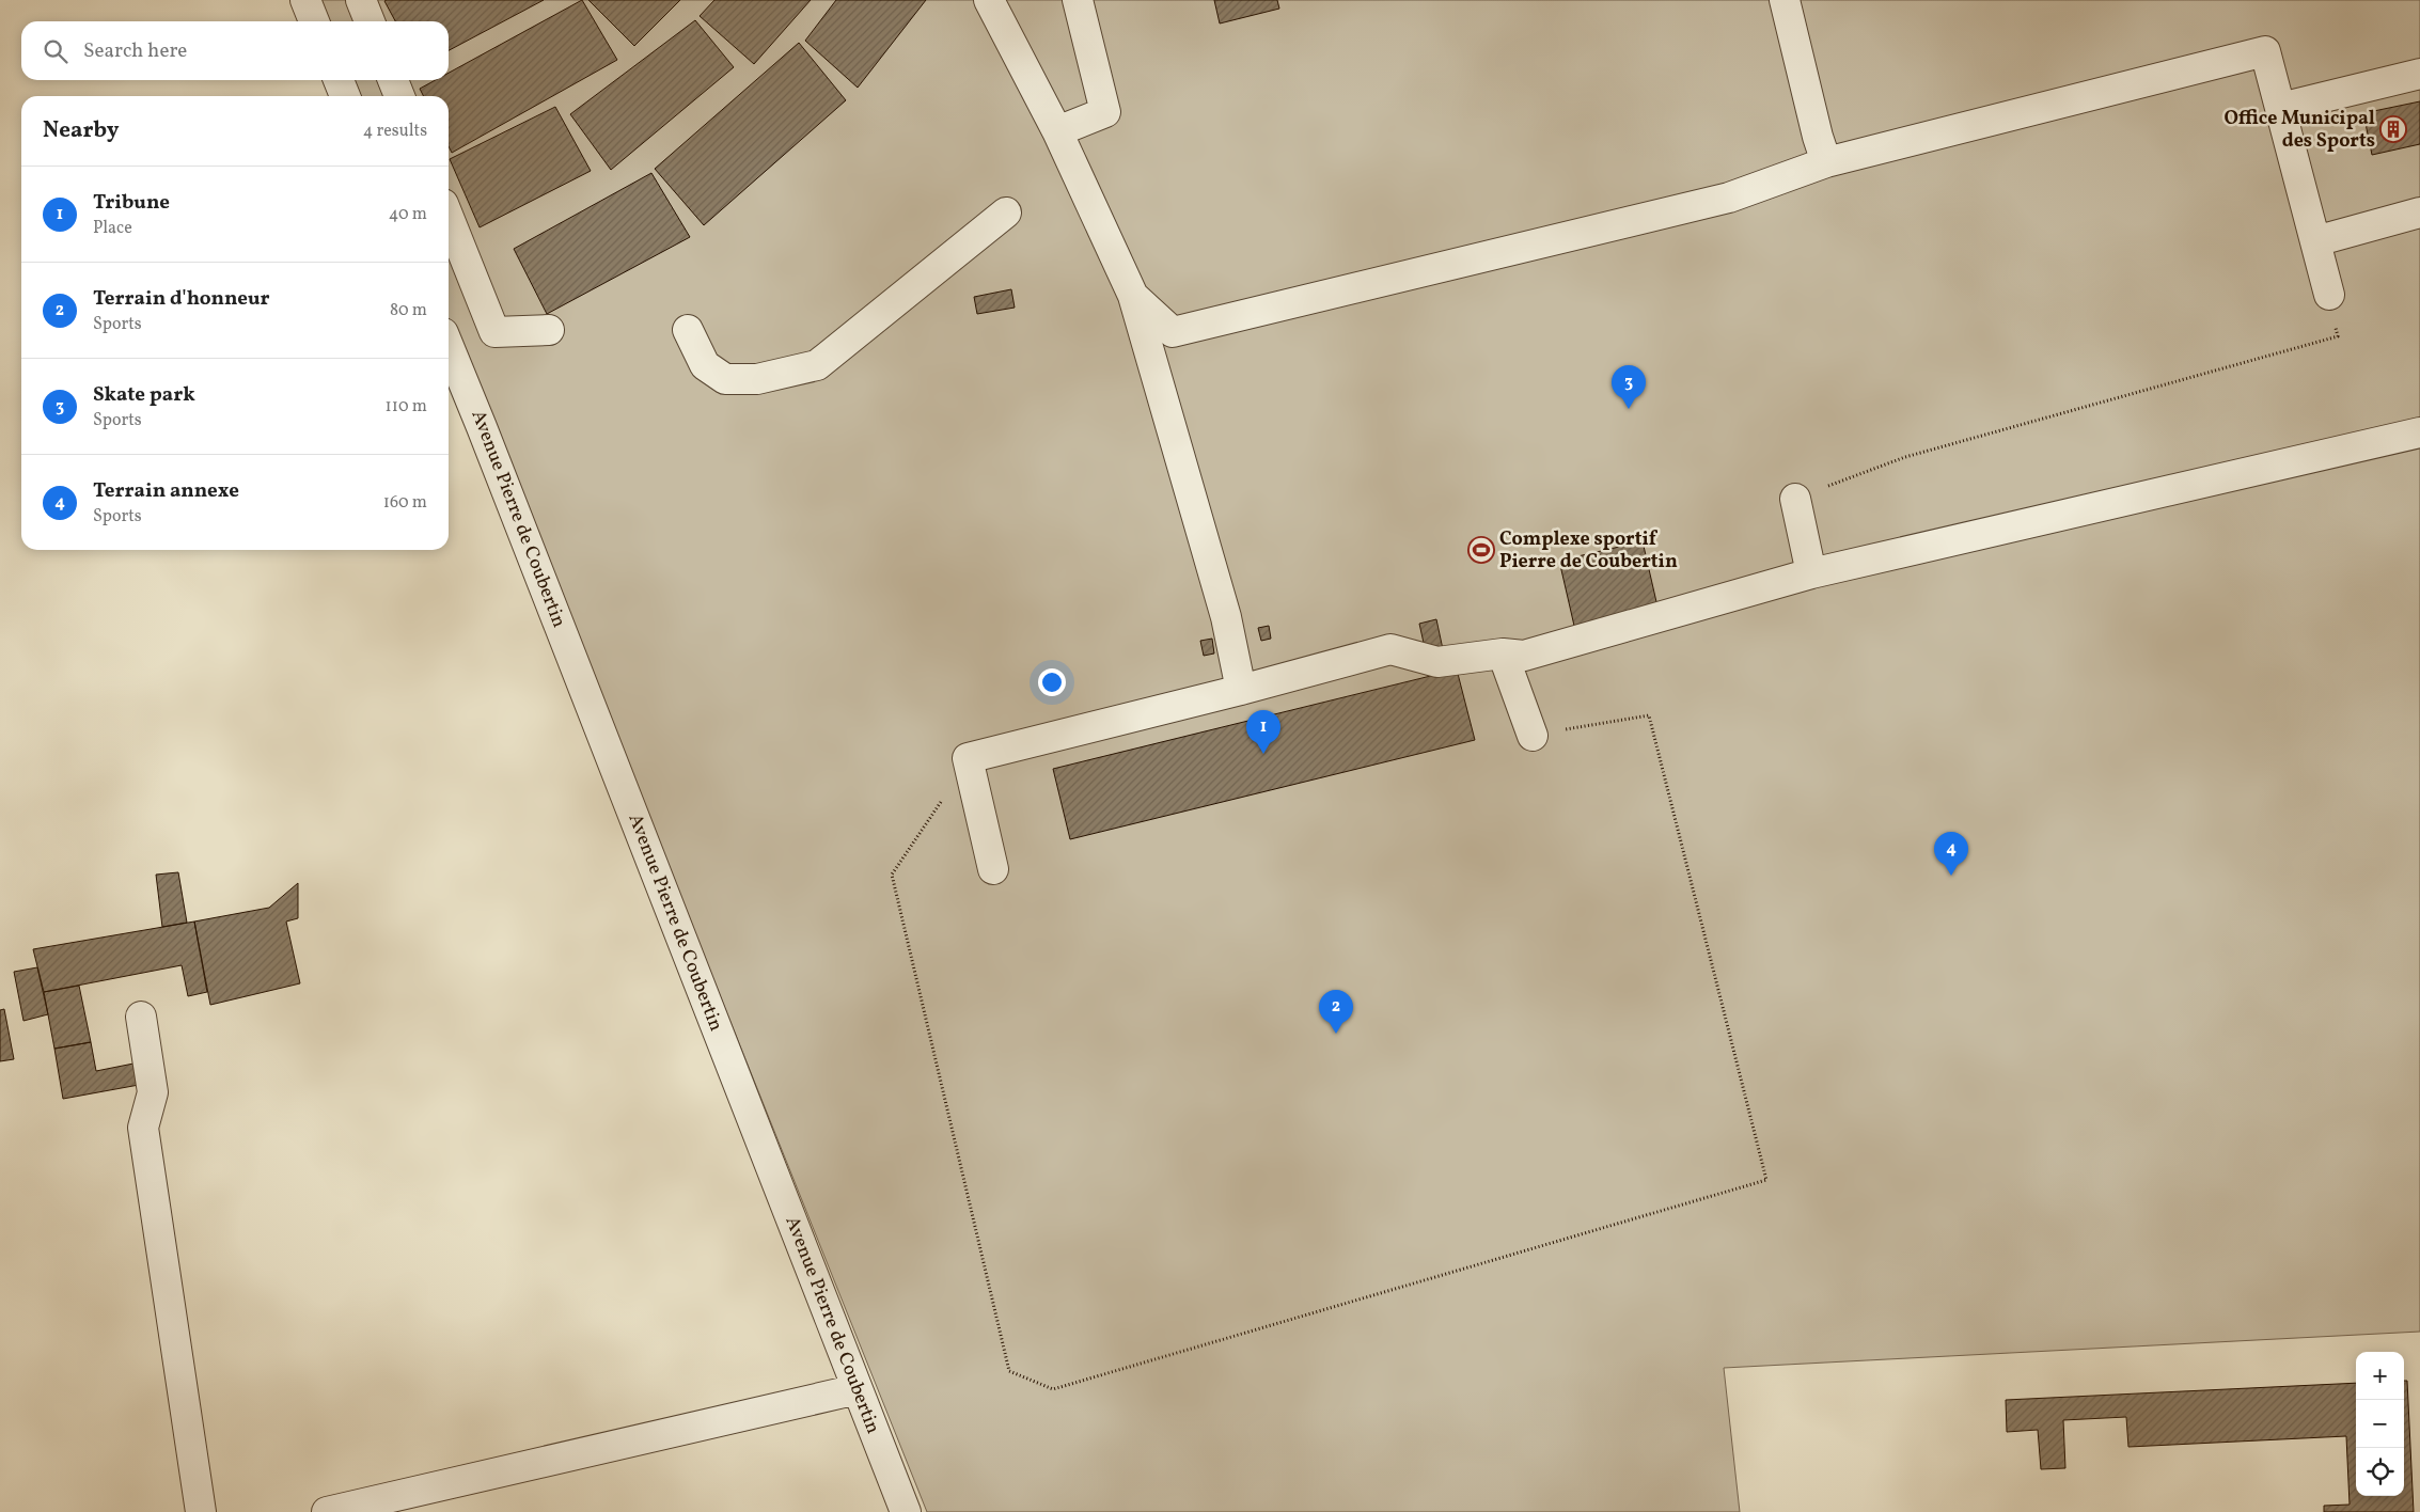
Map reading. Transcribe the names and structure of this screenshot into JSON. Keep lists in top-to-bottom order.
{
  "streets": {
    "street": ["Avenue Pierre de Coubertin"]
  },
  "places": {
    "building": ["Office Municipal des Sports"],
    "sports": ["Complexe sportif Pierre de Coubertin"]
  },
  "page": {
    "search": "Search here",
    "heading": ["Nearby", "4 results"],
    "list": [
      {
        "mark": "1",
        "name": "Tribune",
        "note": "Place",
        "value": "40 m"
      },
      {
        "mark": "2",
        "name": "Terrain d'honneur",
        "note": "Sports",
        "value": "80 m"
      },
      {
        "mark": "3",
        "name": "Skate park",
        "note": "Sports",
        "value": "110 m"
      },
      {
        "mark": "4",
        "name": "Terrain annexe",
        "note": "Sports",
        "value": "160 m"
      }
    ],
    "pins": [
      "3",
      "1",
      "4",
      "2"
    ],
    "map_buttons": ["+", "−"]
  }
}
